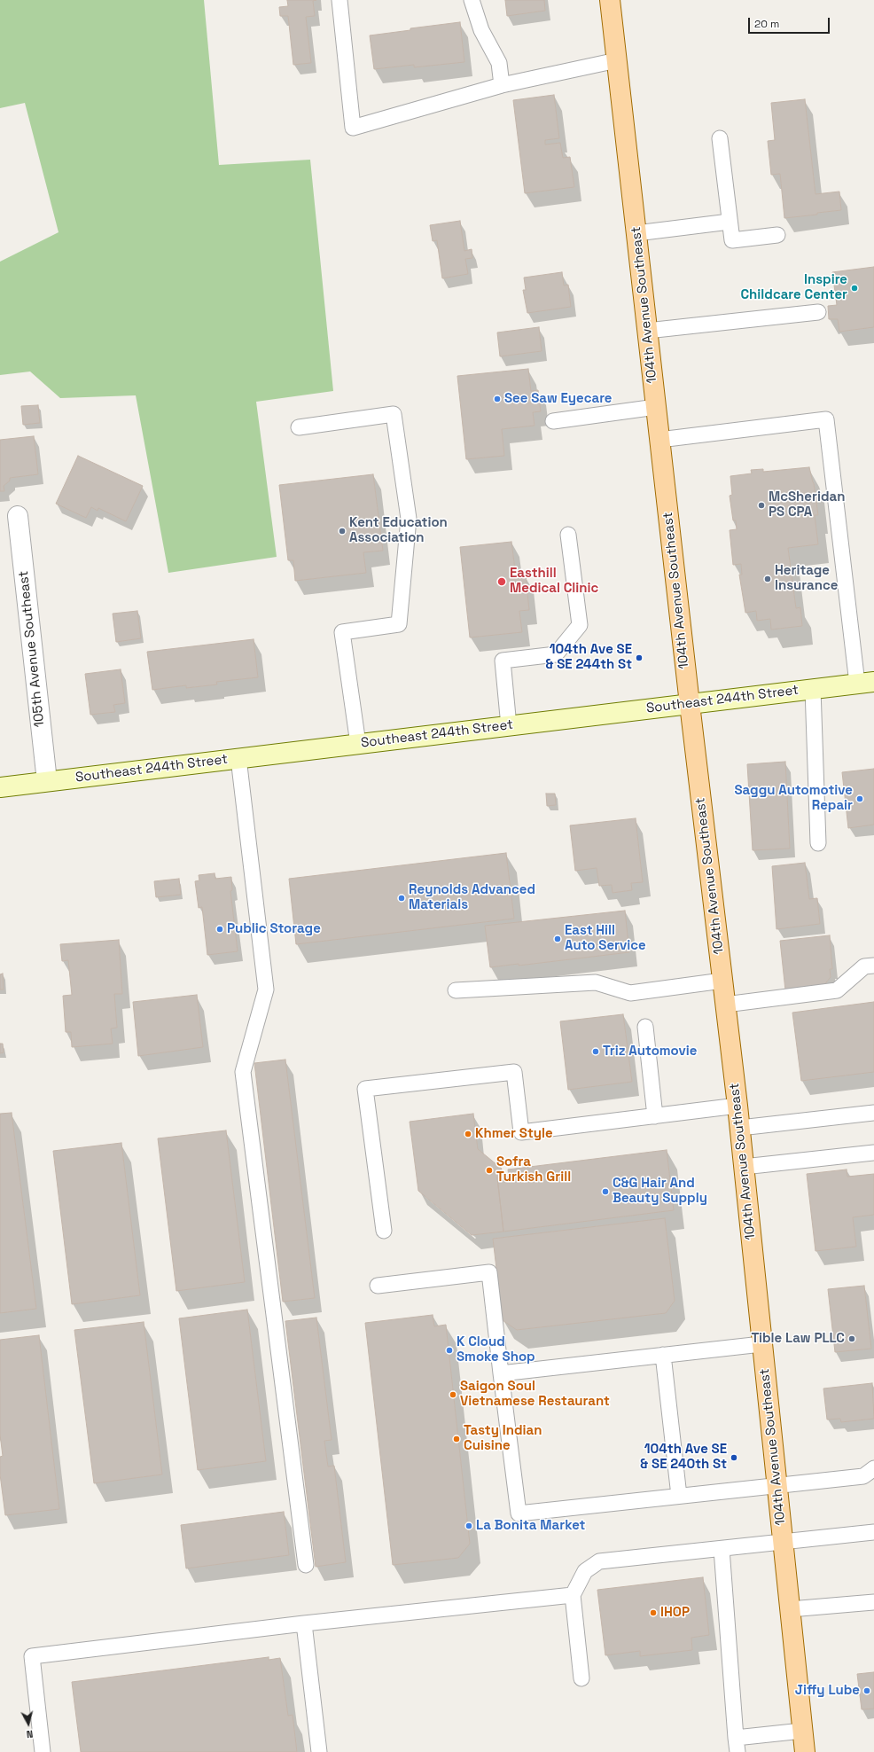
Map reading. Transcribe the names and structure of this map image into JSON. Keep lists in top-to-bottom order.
{
  "streets": {
    "main road": ["104th Avenue Southeast"],
    "street": ["105th Avenue Southeast", "Southeast 244th Street"]
  },
  "crossings": [
    ["104th Avenue Southeast", "Southeast 244th Street"],
    ["105th Avenue Southeast", "Southeast 244th Street"]
  ],
  "places": [
    "Inspire Childcare Center",
    "See Saw Eyecare",
    "McSheridan PS CPA",
    "Kent Education Association",
    "Heritage Insurance",
    "Easthill Medical Clinic",
    "104th Ave SE & SE 244th St",
    "Saggu Automotive Repair",
    "Reynolds Advanced Materials",
    "Public Storage",
    "East Hill Auto Service",
    "Triz Automovie",
    "Khmer Style",
    "Sofra Turkish Grill",
    "C&G Hair And Beauty Supply",
    "Tible Law PLLC",
    "K Cloud Smoke Shop",
    "Saigon Soul Vietnamese Restaurant",
    "Tasty Indian Cuisine",
    "104th Ave SE & SE 240th St",
    "La Bonita Market",
    "IHOP",
    "Jiffy Lube"
  ],
  "scale_bar": "20 m",
  "north": "bottom"
}
